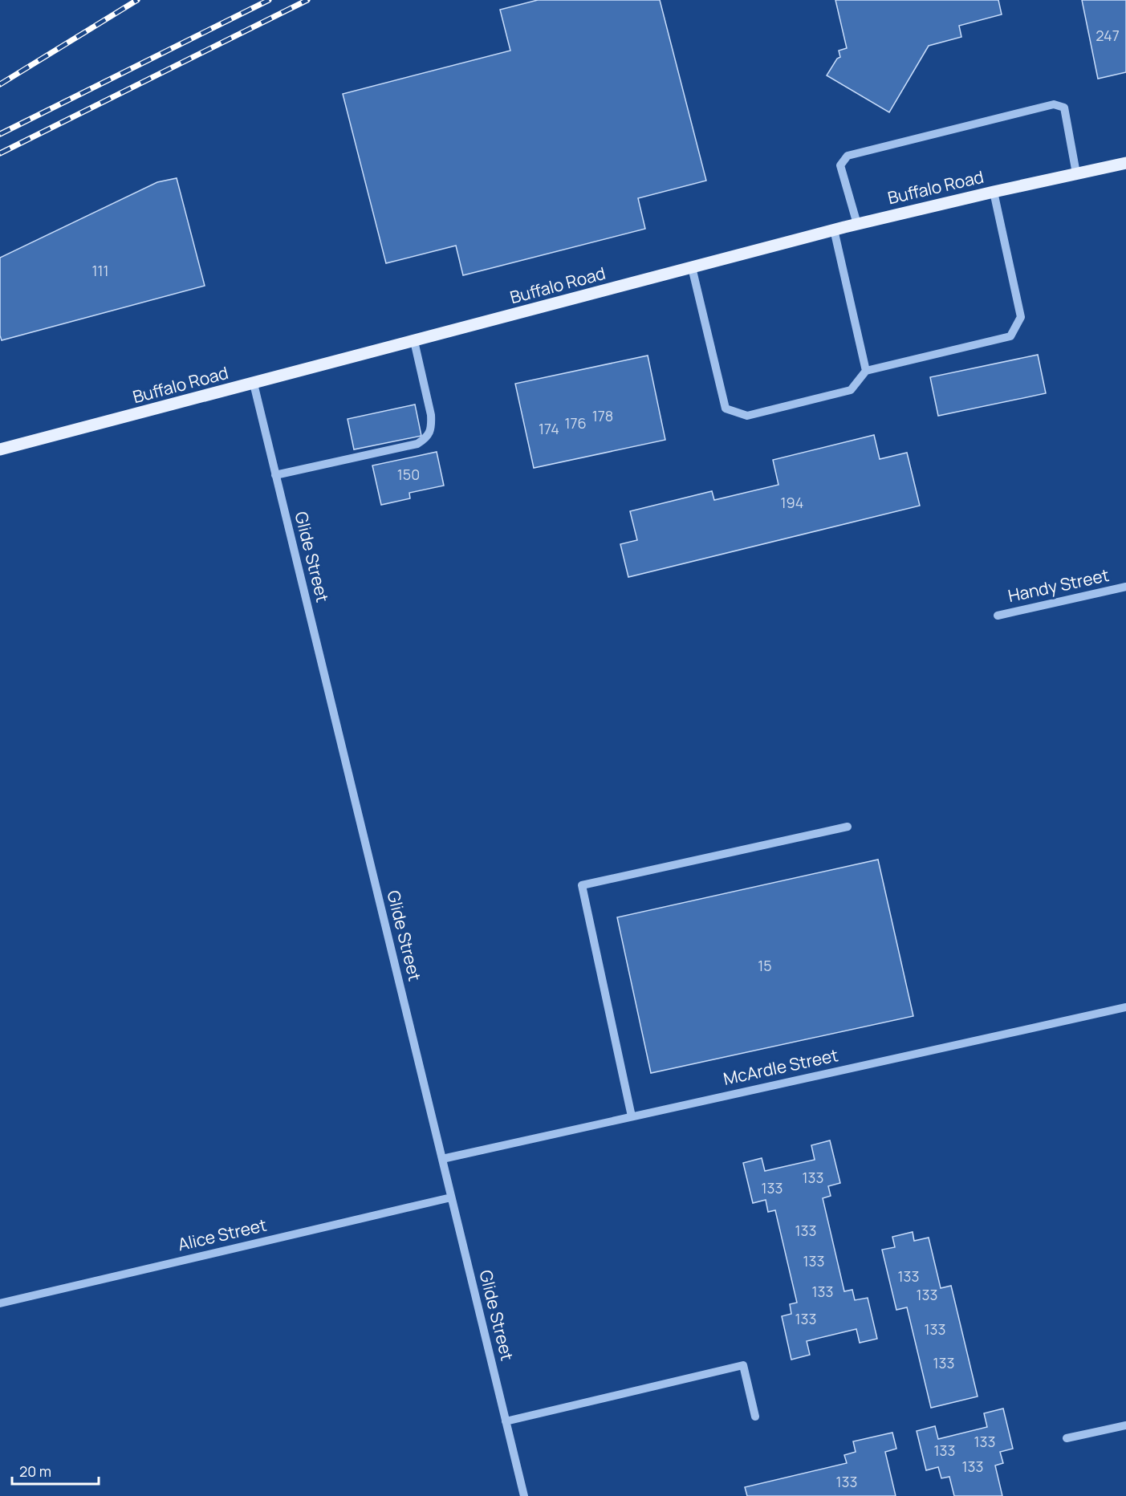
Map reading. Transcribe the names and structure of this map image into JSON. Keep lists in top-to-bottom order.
{
  "streets": {
    "main road": ["Buffalo Road"],
    "street": [
      "Glide Street",
      "Handy Street",
      "McArdle Street",
      "Alice Street"
    ]
  },
  "crossings": [
    ["Buffalo Road", "Glide Street"],
    ["Glide Street", "McArdle Street"],
    ["Glide Street", "Alice Street"]
  ],
  "house_numbers": [
    "247",
    "111",
    "178",
    "176",
    "174",
    "150",
    "194",
    "15",
    "133",
    "133",
    "133",
    "133",
    "133",
    "133",
    "133",
    "133",
    "133",
    "133",
    "133",
    "133",
    "133",
    "133"
  ],
  "scale_bar": "20 m"
}
